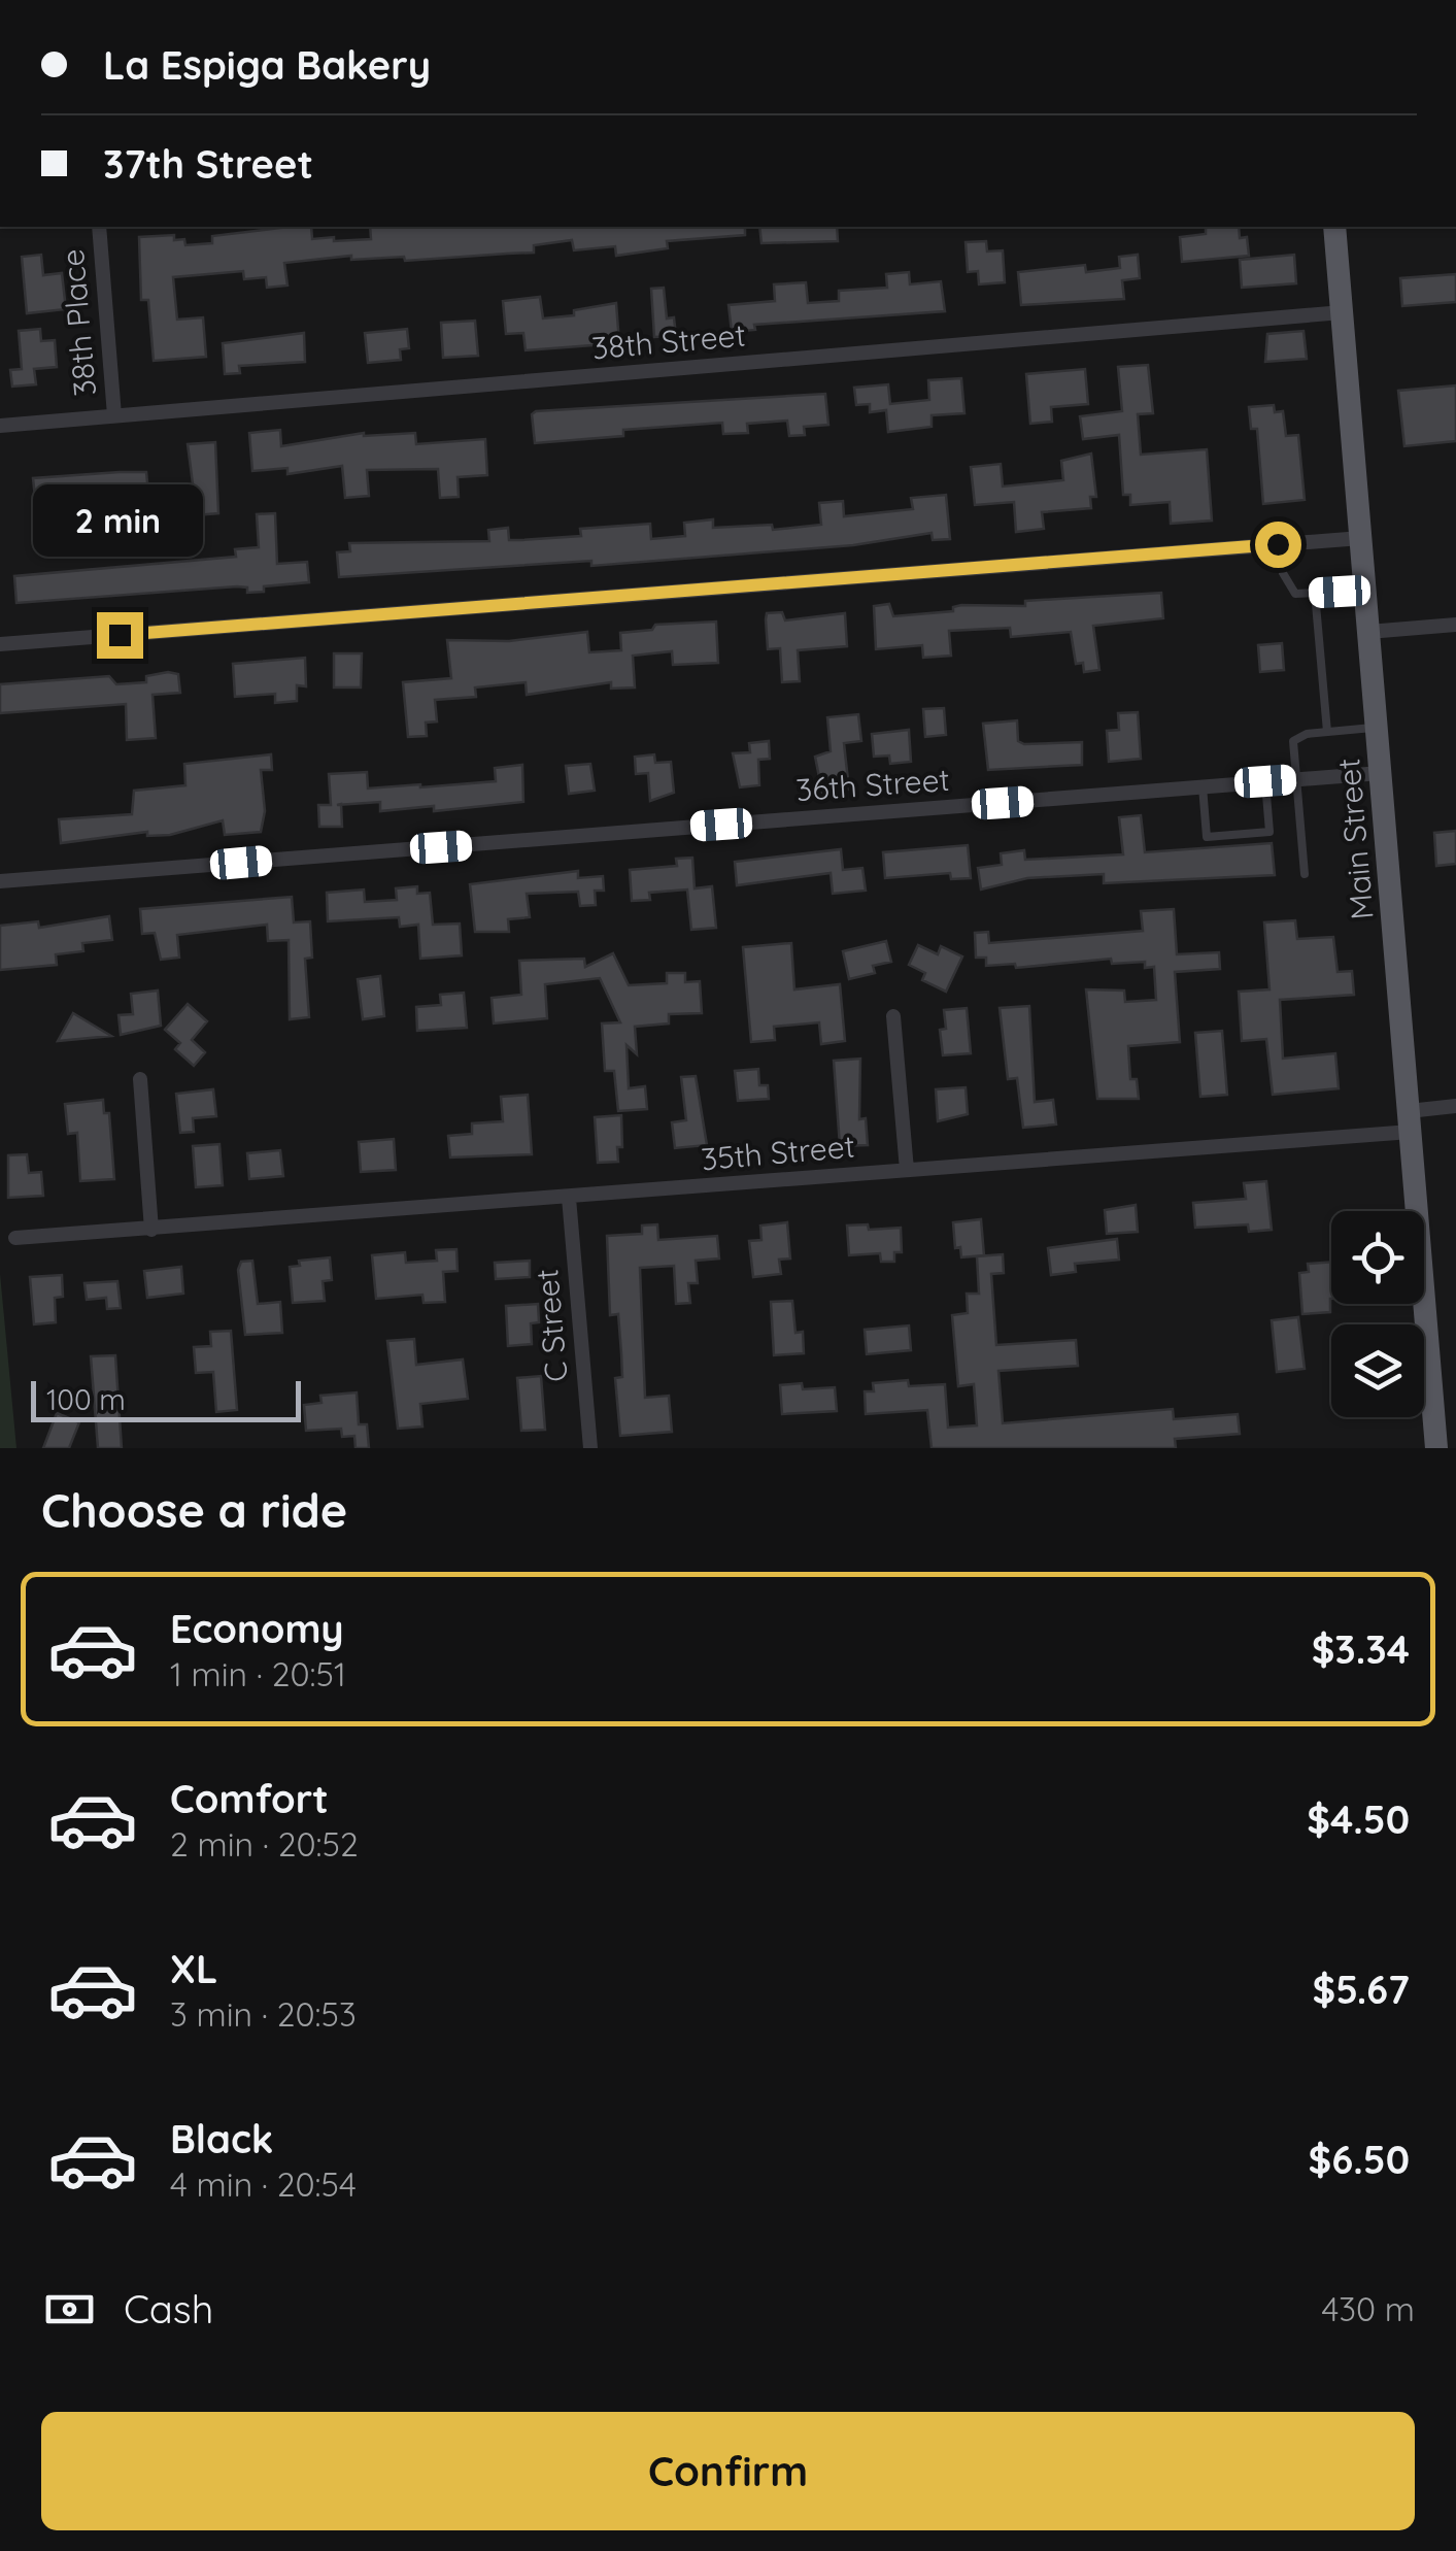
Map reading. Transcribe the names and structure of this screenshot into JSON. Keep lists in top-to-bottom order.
{
  "streets": {
    "main road": ["Main Street"],
    "street": [
      "38th Place",
      "38th Street",
      "36th Street",
      "35th Street",
      "C Street"
    ]
  },
  "crossings": [
    ["38th Place", "38th Street"],
    ["38th Street", "Main Street"],
    ["36th Street", "Main Street"],
    ["Main Street", "35th Street"],
    ["35th Street", "C Street"]
  ],
  "scale_bar": "100 m",
  "page": {
    "banner": ["La Espiga Bakery", "37th Street"],
    "bubble": "2 min",
    "scale": "100 m",
    "heading": "Choose a ride",
    "list": [
      {
        "name": "Economy",
        "note": "1 min · 20:51",
        "value": "$3.34"
      },
      {
        "name": "Comfort",
        "note": "2 min · 20:52",
        "value": "$4.50"
      },
      {
        "name": "XL",
        "note": "3 min · 20:53",
        "value": "$5.67"
      },
      {
        "name": "Black",
        "note": "4 min · 20:54",
        "value": "$6.50"
      }
    ],
    "pay": ["Cash", "430 m"],
    "buttons": "Confirm"
  }
}
